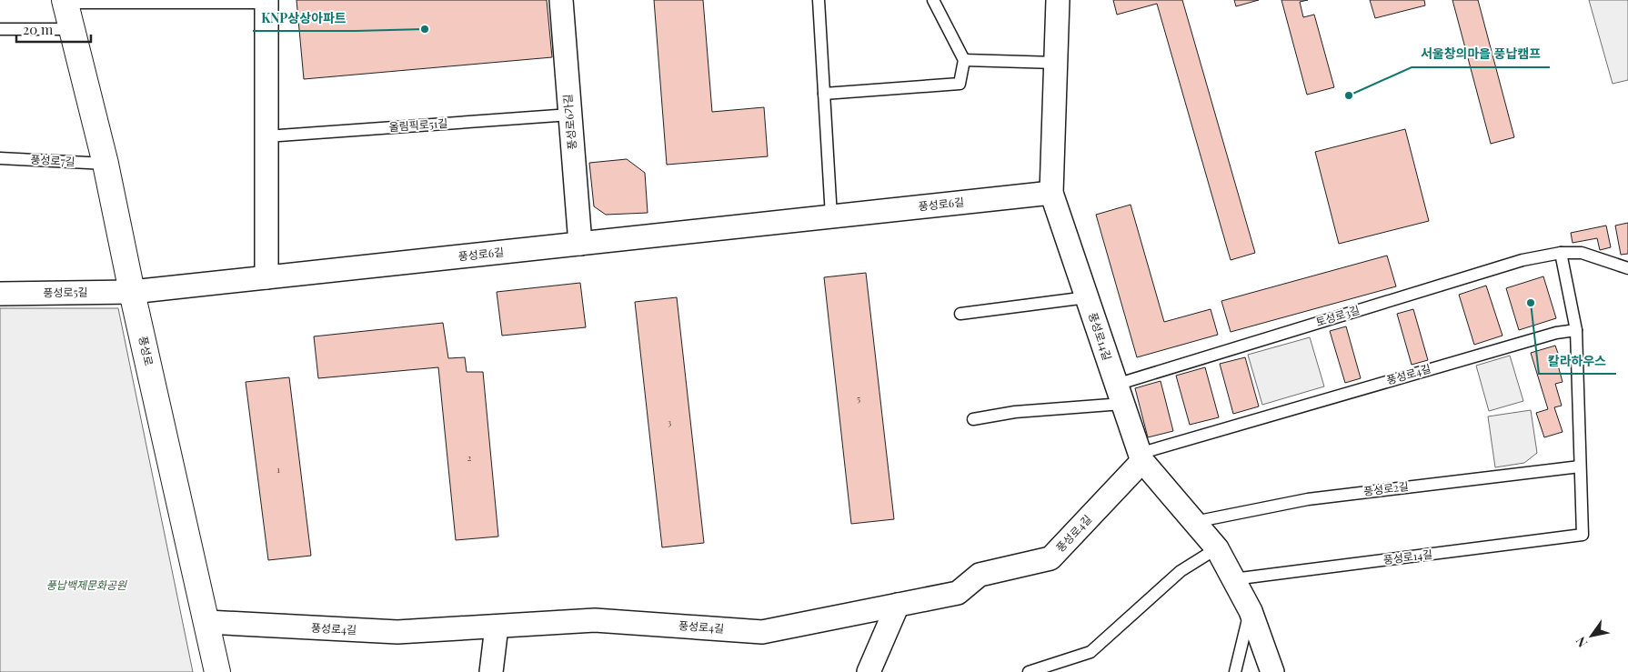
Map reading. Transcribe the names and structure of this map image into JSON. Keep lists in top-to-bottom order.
{
  "streets": {
    "street": [
      "풍성로6가길",
      "풍성로6길",
      "풍성로5길",
      "풍성로14길",
      "풍성로",
      "풍성로4길"
    ],
    "lane": [
      "올림픽로51길",
      "풍성로7길",
      "토성로3길",
      "풍성로2길"
    ]
  },
  "crossings": [
    ["풍성로6가길", "올림픽로51길"],
    ["풍성로6가길", "풍성로6길"],
    ["풍성로7길", "풍성로"],
    ["풍성로6길", "풍성로5길"],
    ["풍성로6길", "풍성로14길"],
    ["풍성로6길", "풍성로"],
    ["풍성로5길", "풍성로"],
    ["토성로3길", "풍성로14길"],
    ["풍성로14길", "풍성로4길"],
    ["풍성로14길", "풍성로2길"],
    ["풍성로", "풍성로4길"]
  ],
  "parks": ["풍납백제문화공원"],
  "places": ["KNP상상아파트", "서울창의마을 풍납캠프", "칼라하우스"],
  "house_numbers": [
    "5",
    "3",
    "2",
    "1"
  ],
  "scale_bar": "20 m",
  "north": "bottom left"
}
